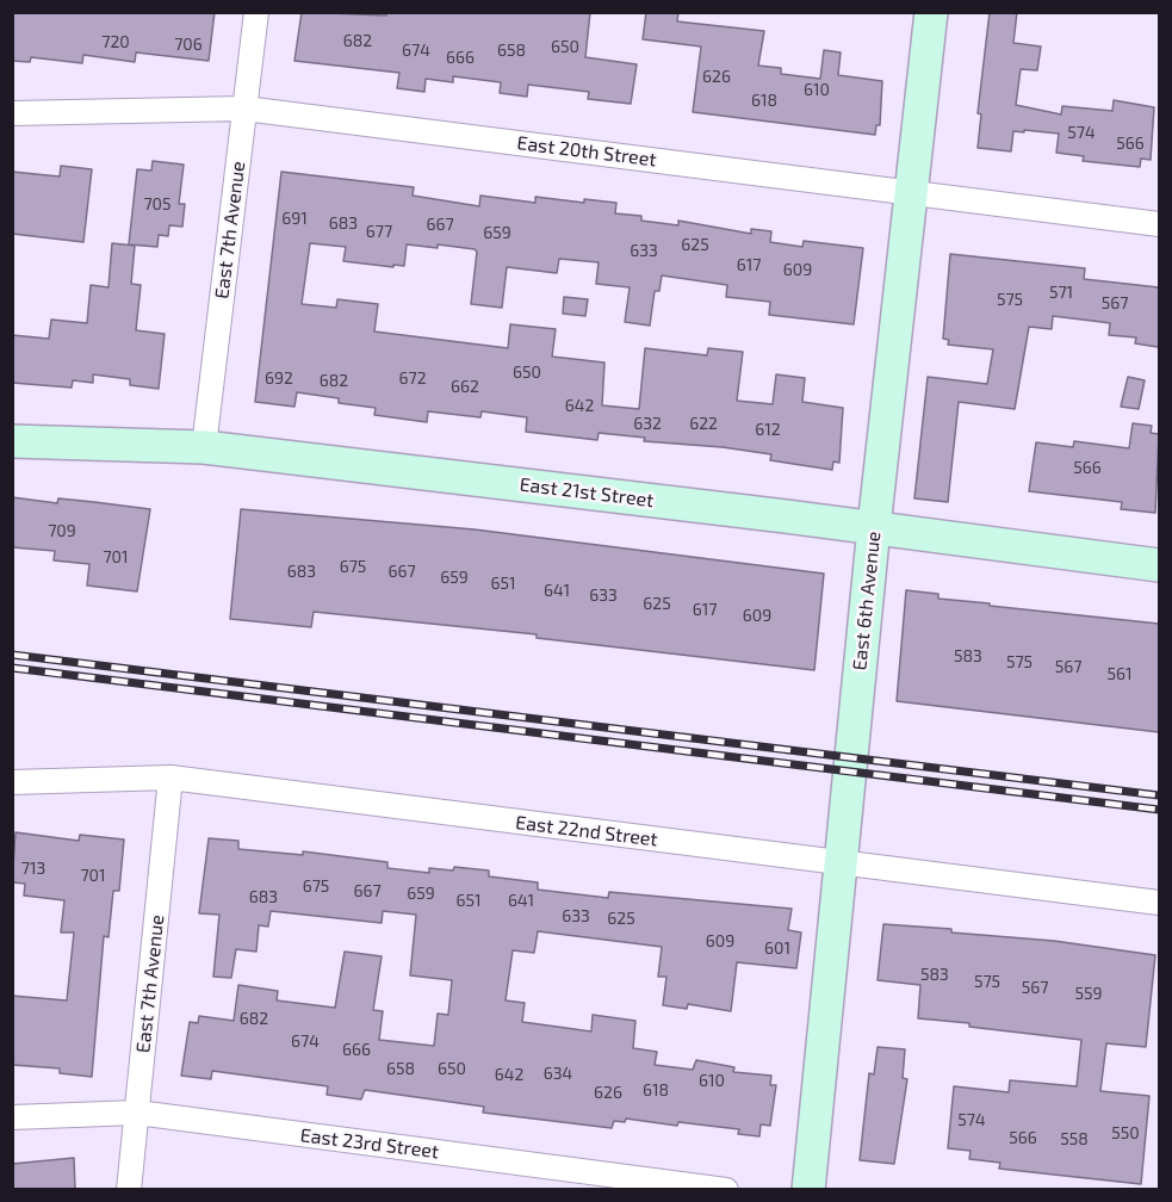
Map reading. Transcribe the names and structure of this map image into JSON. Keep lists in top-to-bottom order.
{
  "streets": {
    "street": [
      "East 20th Street",
      "East 7th Avenue",
      "East 21st Street",
      "East 6th Avenue",
      "East 22nd Street",
      "East 23rd Street"
    ]
  },
  "crossings": [
    ["East 20th Street", "East 7th Avenue"],
    ["East 20th Street", "East 6th Avenue"],
    ["East 7th Avenue", "East 21st Street"],
    ["East 7th Avenue", "East 22nd Street"],
    ["East 7th Avenue", "East 23rd Street"],
    ["East 21st Street", "East 6th Avenue"],
    ["East 6th Avenue", "East 22nd Street"]
  ],
  "house_numbers": [
    "682",
    "720",
    "706",
    "650",
    "674",
    "658",
    "666",
    "626",
    "610",
    "618",
    "574",
    "566",
    "705",
    "691",
    "683",
    "667",
    "677",
    "659",
    "625",
    "633",
    "617",
    "609",
    "571",
    "575",
    "567",
    "650",
    "692",
    "672",
    "682",
    "662",
    "642",
    "632",
    "622",
    "612",
    "566",
    "709",
    "701",
    "675",
    "683",
    "667",
    "659",
    "651",
    "641",
    "633",
    "625",
    "617",
    "609",
    "583",
    "575",
    "567",
    "561",
    "713",
    "701",
    "675",
    "667",
    "659",
    "683",
    "651",
    "641",
    "633",
    "625",
    "609",
    "601",
    "583",
    "575",
    "567",
    "559",
    "682",
    "674",
    "666",
    "658",
    "650",
    "634",
    "642",
    "610",
    "618",
    "626",
    "574",
    "550",
    "566",
    "558"
  ]
}
